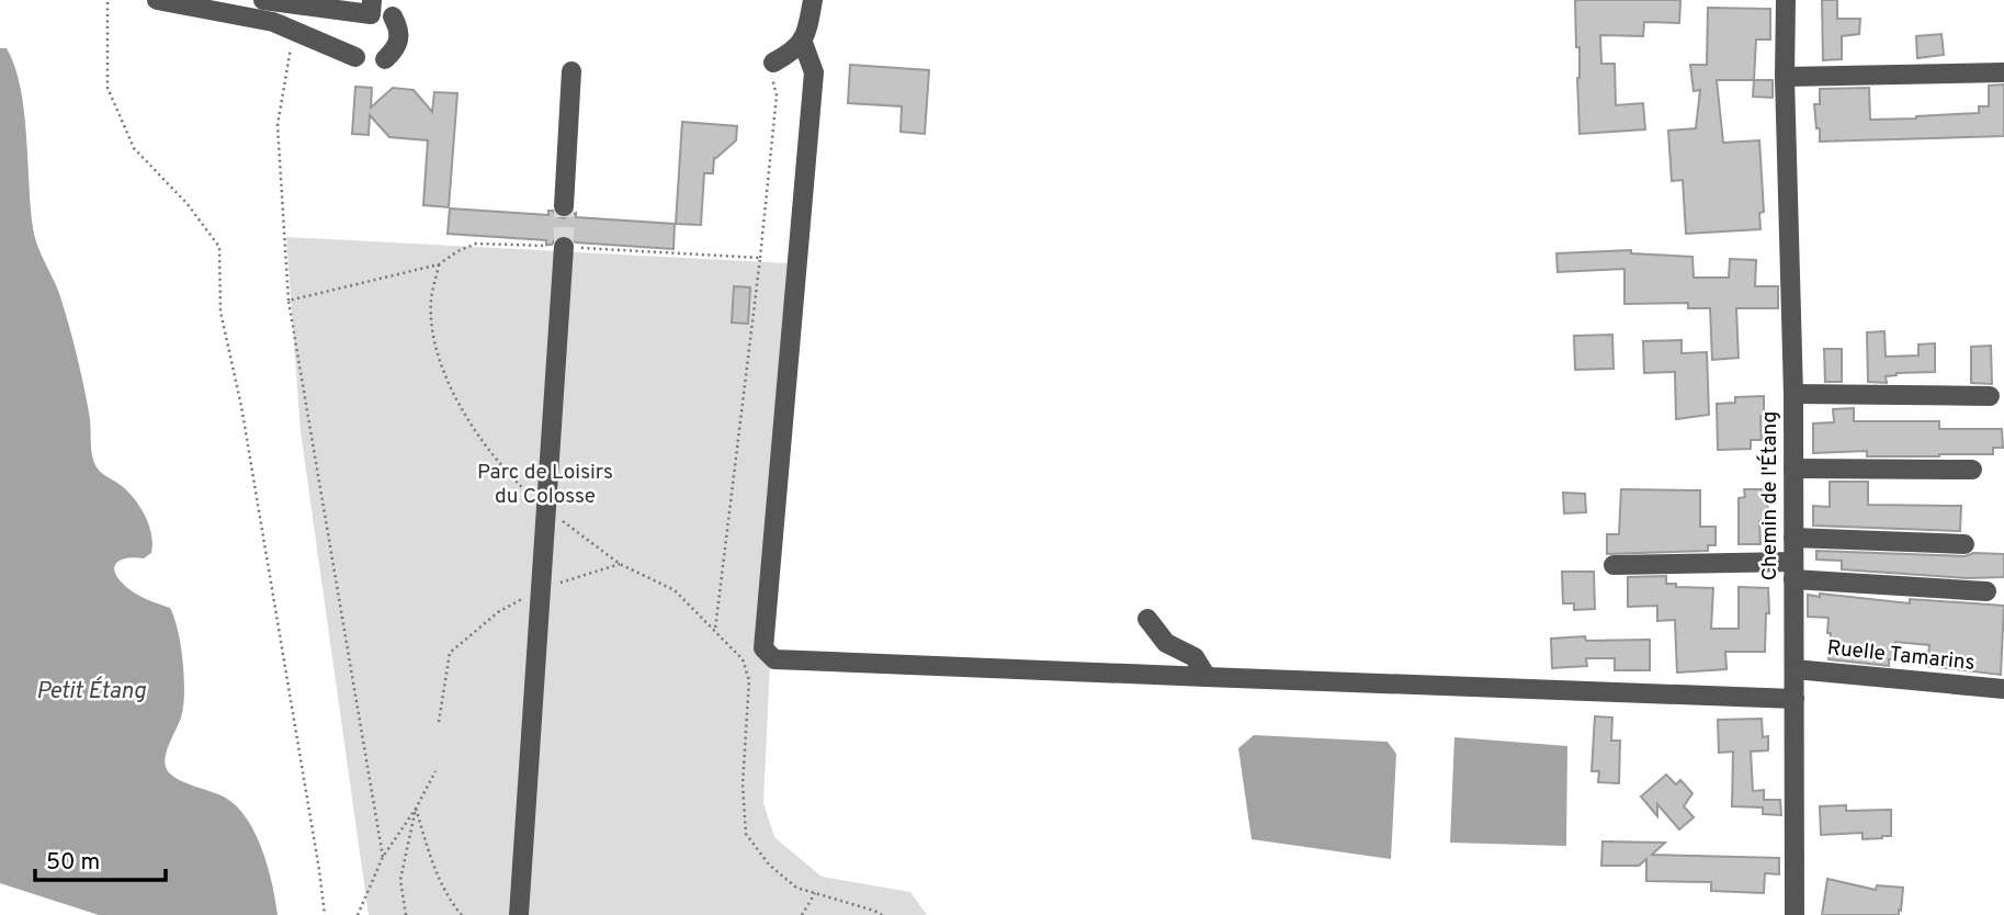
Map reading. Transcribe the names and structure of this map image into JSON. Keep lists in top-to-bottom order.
{
  "streets": {
    "street": ["Chemin de l'Étang", "Ruelle Tamarins"]
  },
  "crossings": [
    ["Chemin de l'Étang", "Ruelle Tamarins"]
  ],
  "water": ["Petit Étang"],
  "parks": ["Parc de Loisirs du Colosse"],
  "scale_bar": "50 m"
}
